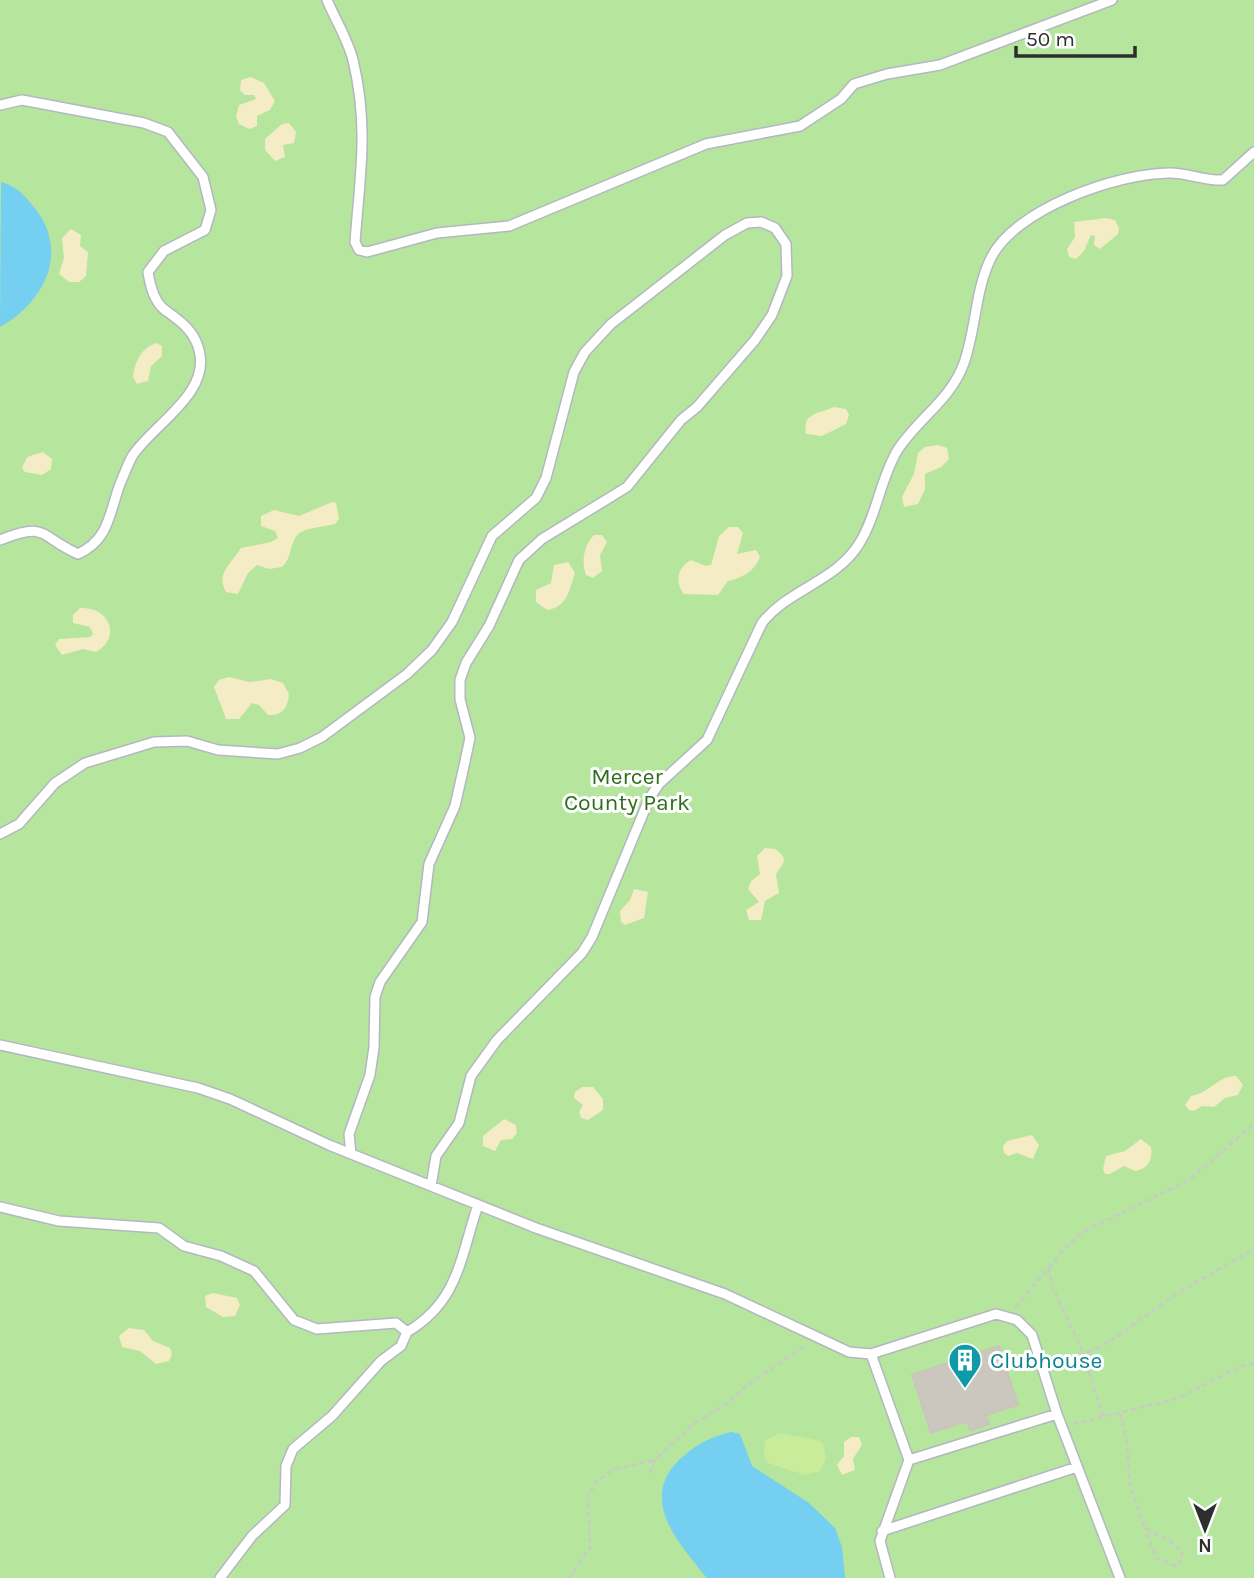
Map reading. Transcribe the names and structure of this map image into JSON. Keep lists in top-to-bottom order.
{
  "parks": ["Mercer County Park"],
  "places": {
    "building": ["Clubhouse"]
  },
  "scale_bar": "50 m",
  "north": "bottom"
}
